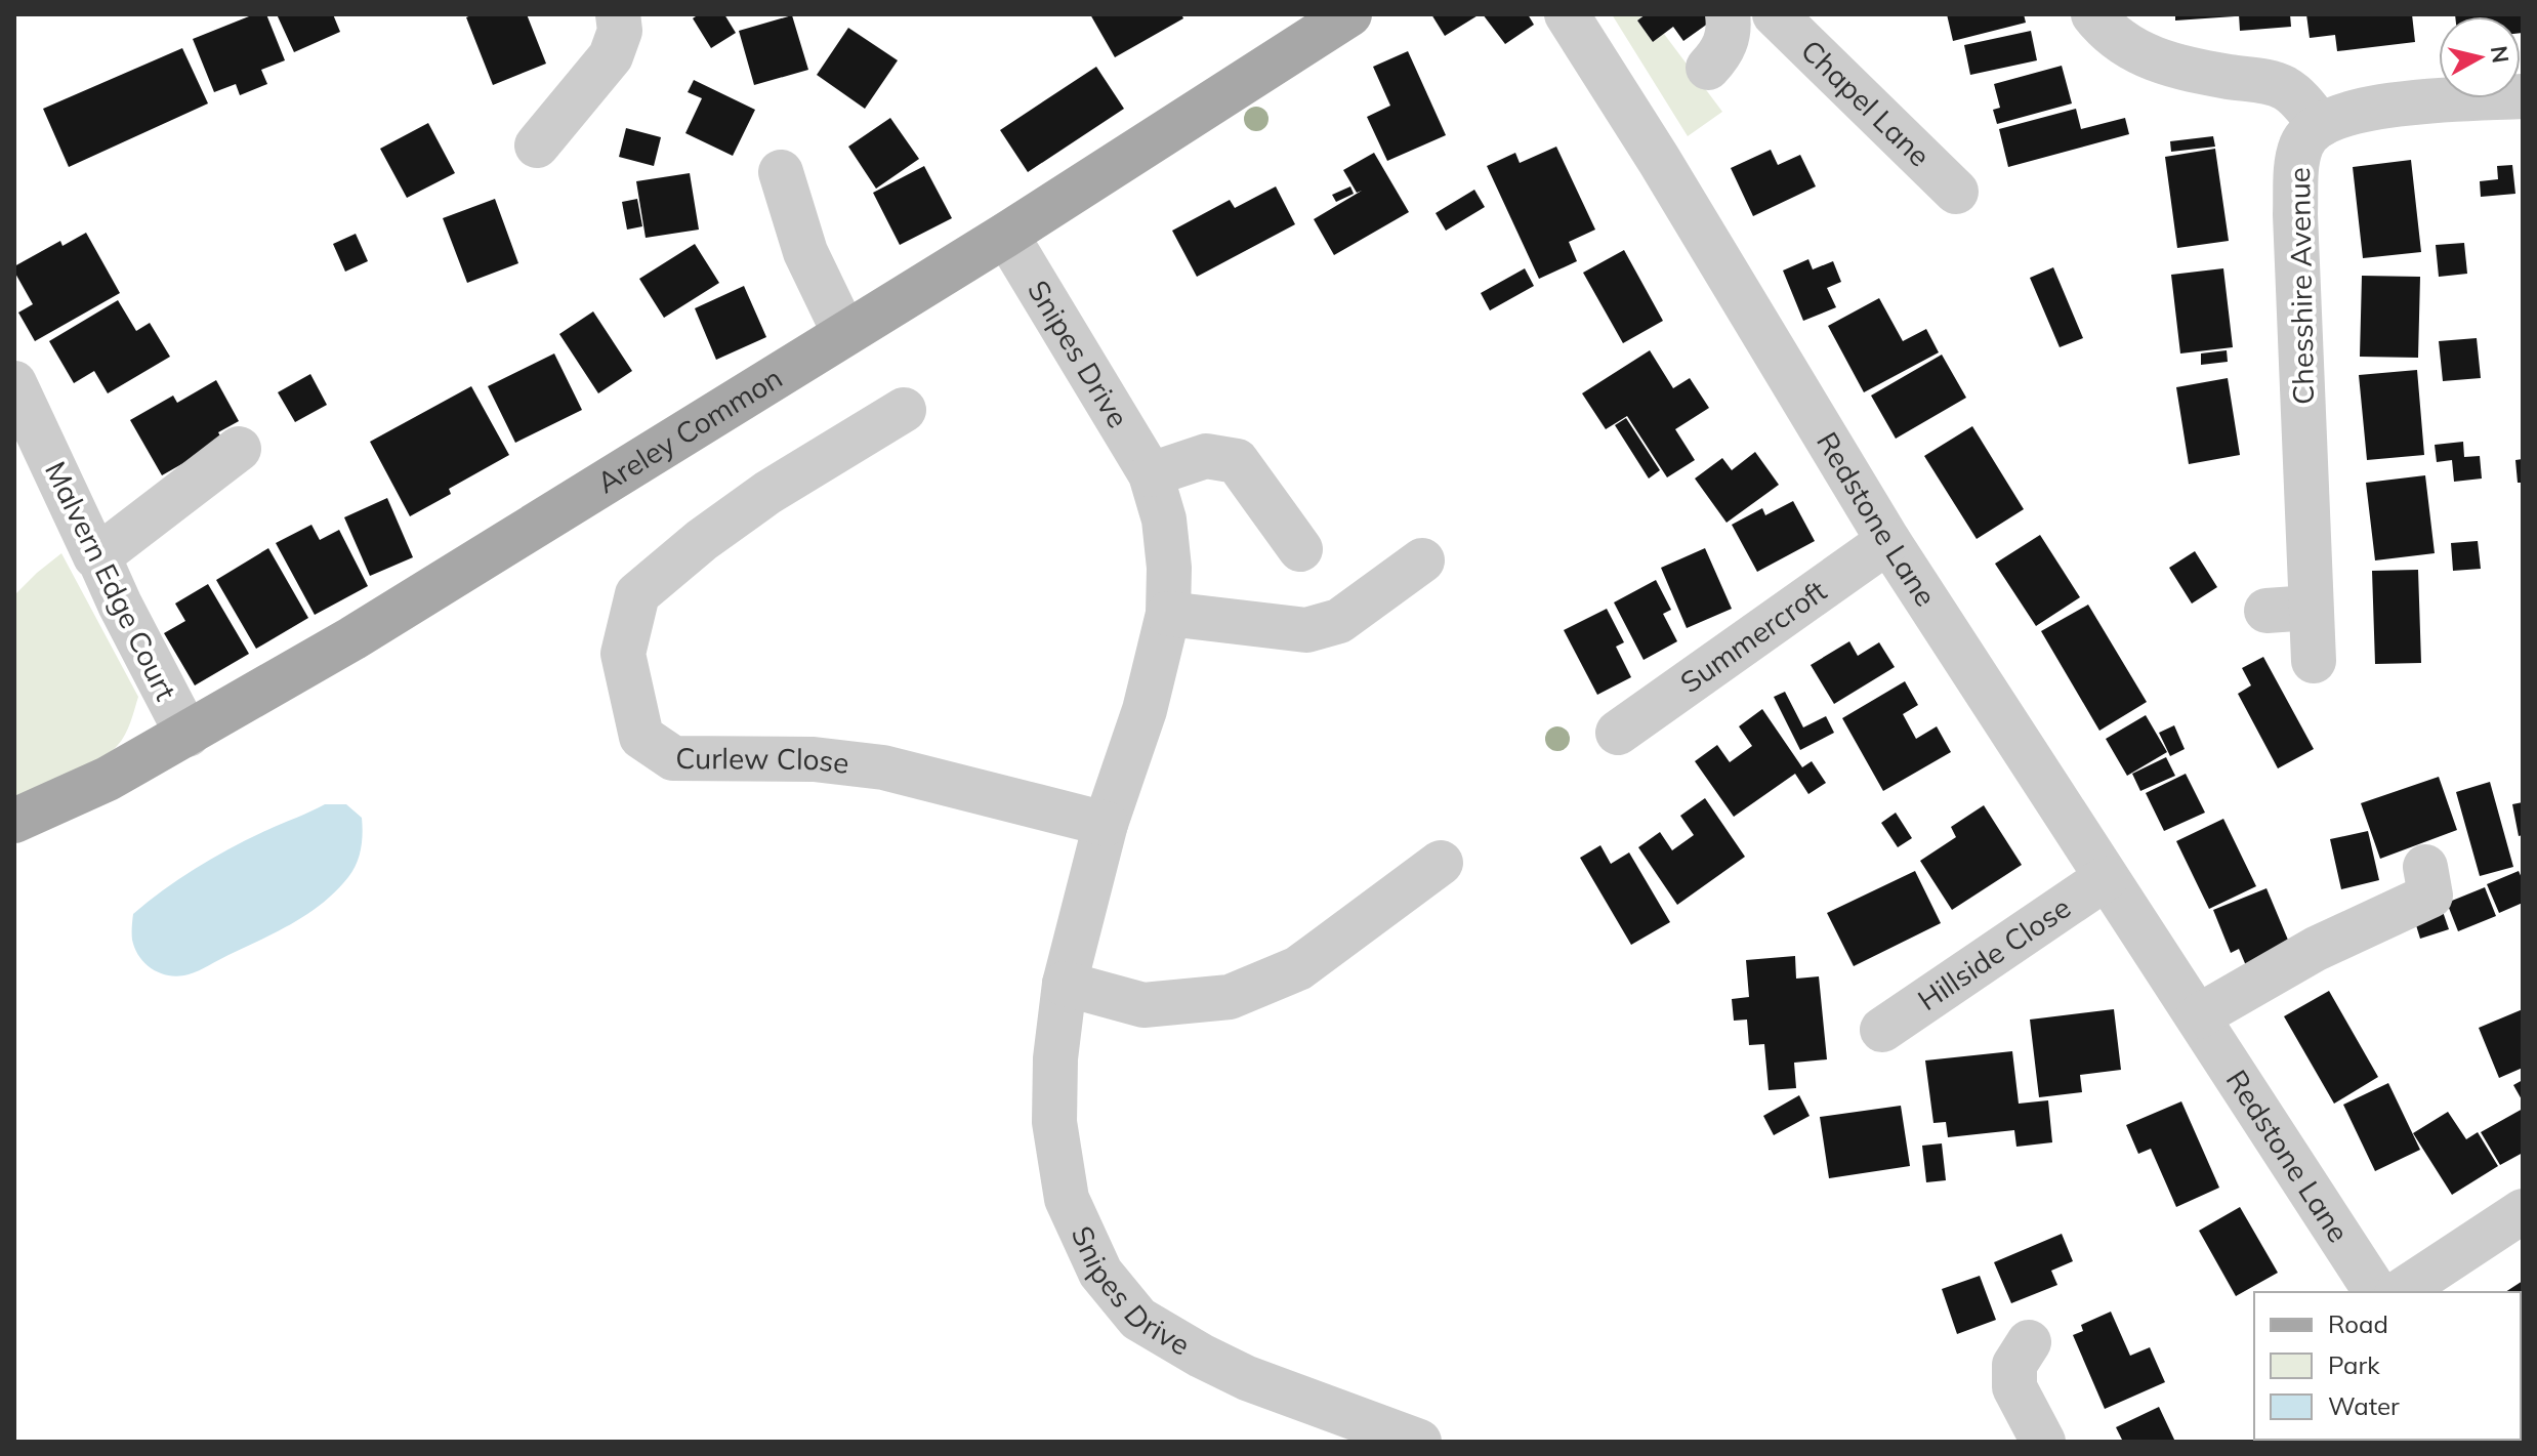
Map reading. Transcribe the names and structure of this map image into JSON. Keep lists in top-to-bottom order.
{
  "streets": {
    "main road": ["Areley Common"],
    "street": [
      "Chapel Lane",
      "Chesshire Avenue",
      "Snipes Drive",
      "Redstone Lane",
      "Malvern Edge Court",
      "Summercroft",
      "Curlew Close",
      "Hillside Close"
    ]
  },
  "crossings": [
    ["Snipes Drive", "Areley Common"],
    ["Snipes Drive", "Curlew Close"],
    ["Areley Common", "Malvern Edge Court"],
    ["Redstone Lane", "Summercroft"],
    ["Redstone Lane", "Hillside Close"]
  ],
  "legend": ["Road", "Park", "Water"],
  "north": "right"
}
